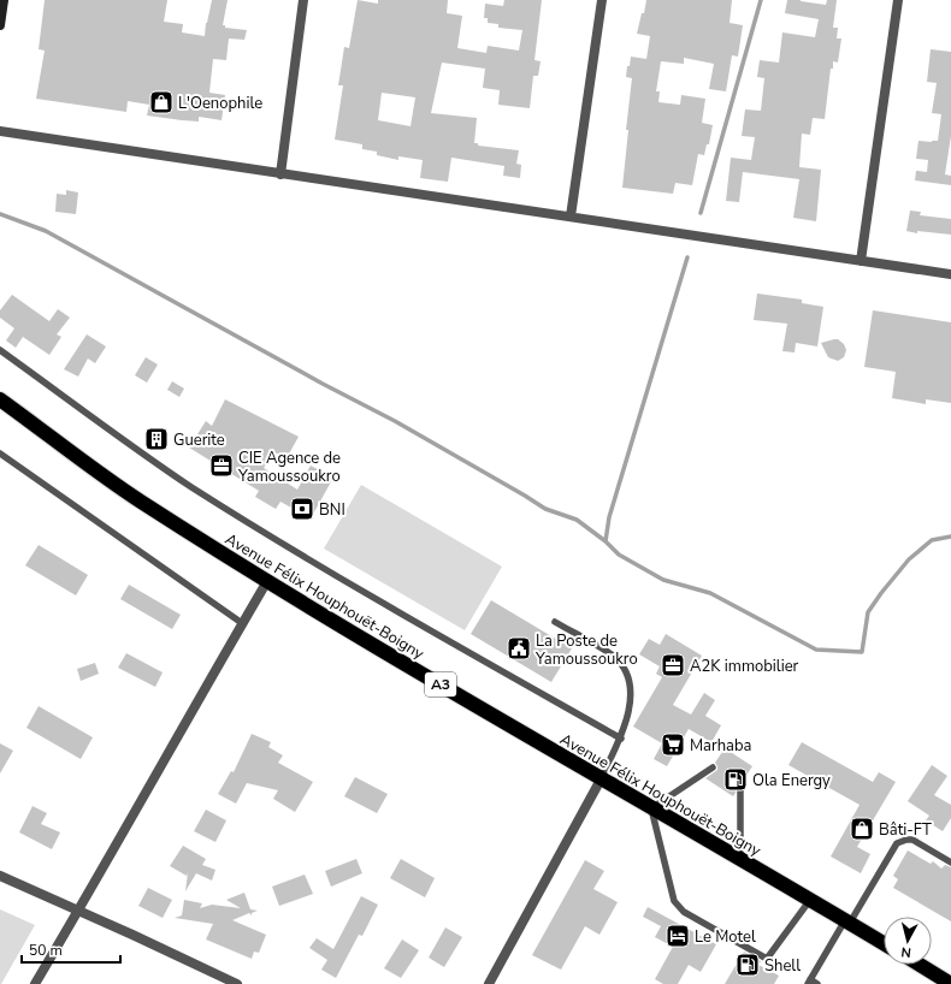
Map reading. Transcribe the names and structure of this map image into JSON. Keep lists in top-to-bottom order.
{
  "streets": {
    "highway": ["Avenue Félix Houphouët-Boigny", "A3"]
  },
  "places": {
    "shop": ["L'Oenophile", "Bâti-FT"],
    "building": ["Guerite"],
    "office": ["CIE Agence de Yamoussoukro", "A2K immobilier"],
    "bank": ["BNI"],
    "public building": ["La Poste de Yamoussoukro"],
    "supermarket": ["Marhaba"],
    "fuel station": ["Ola Energy", "Shell"],
    "hotel": ["Le Motel"]
  },
  "scale_bar": "50 m",
  "north": "bottom"
}
